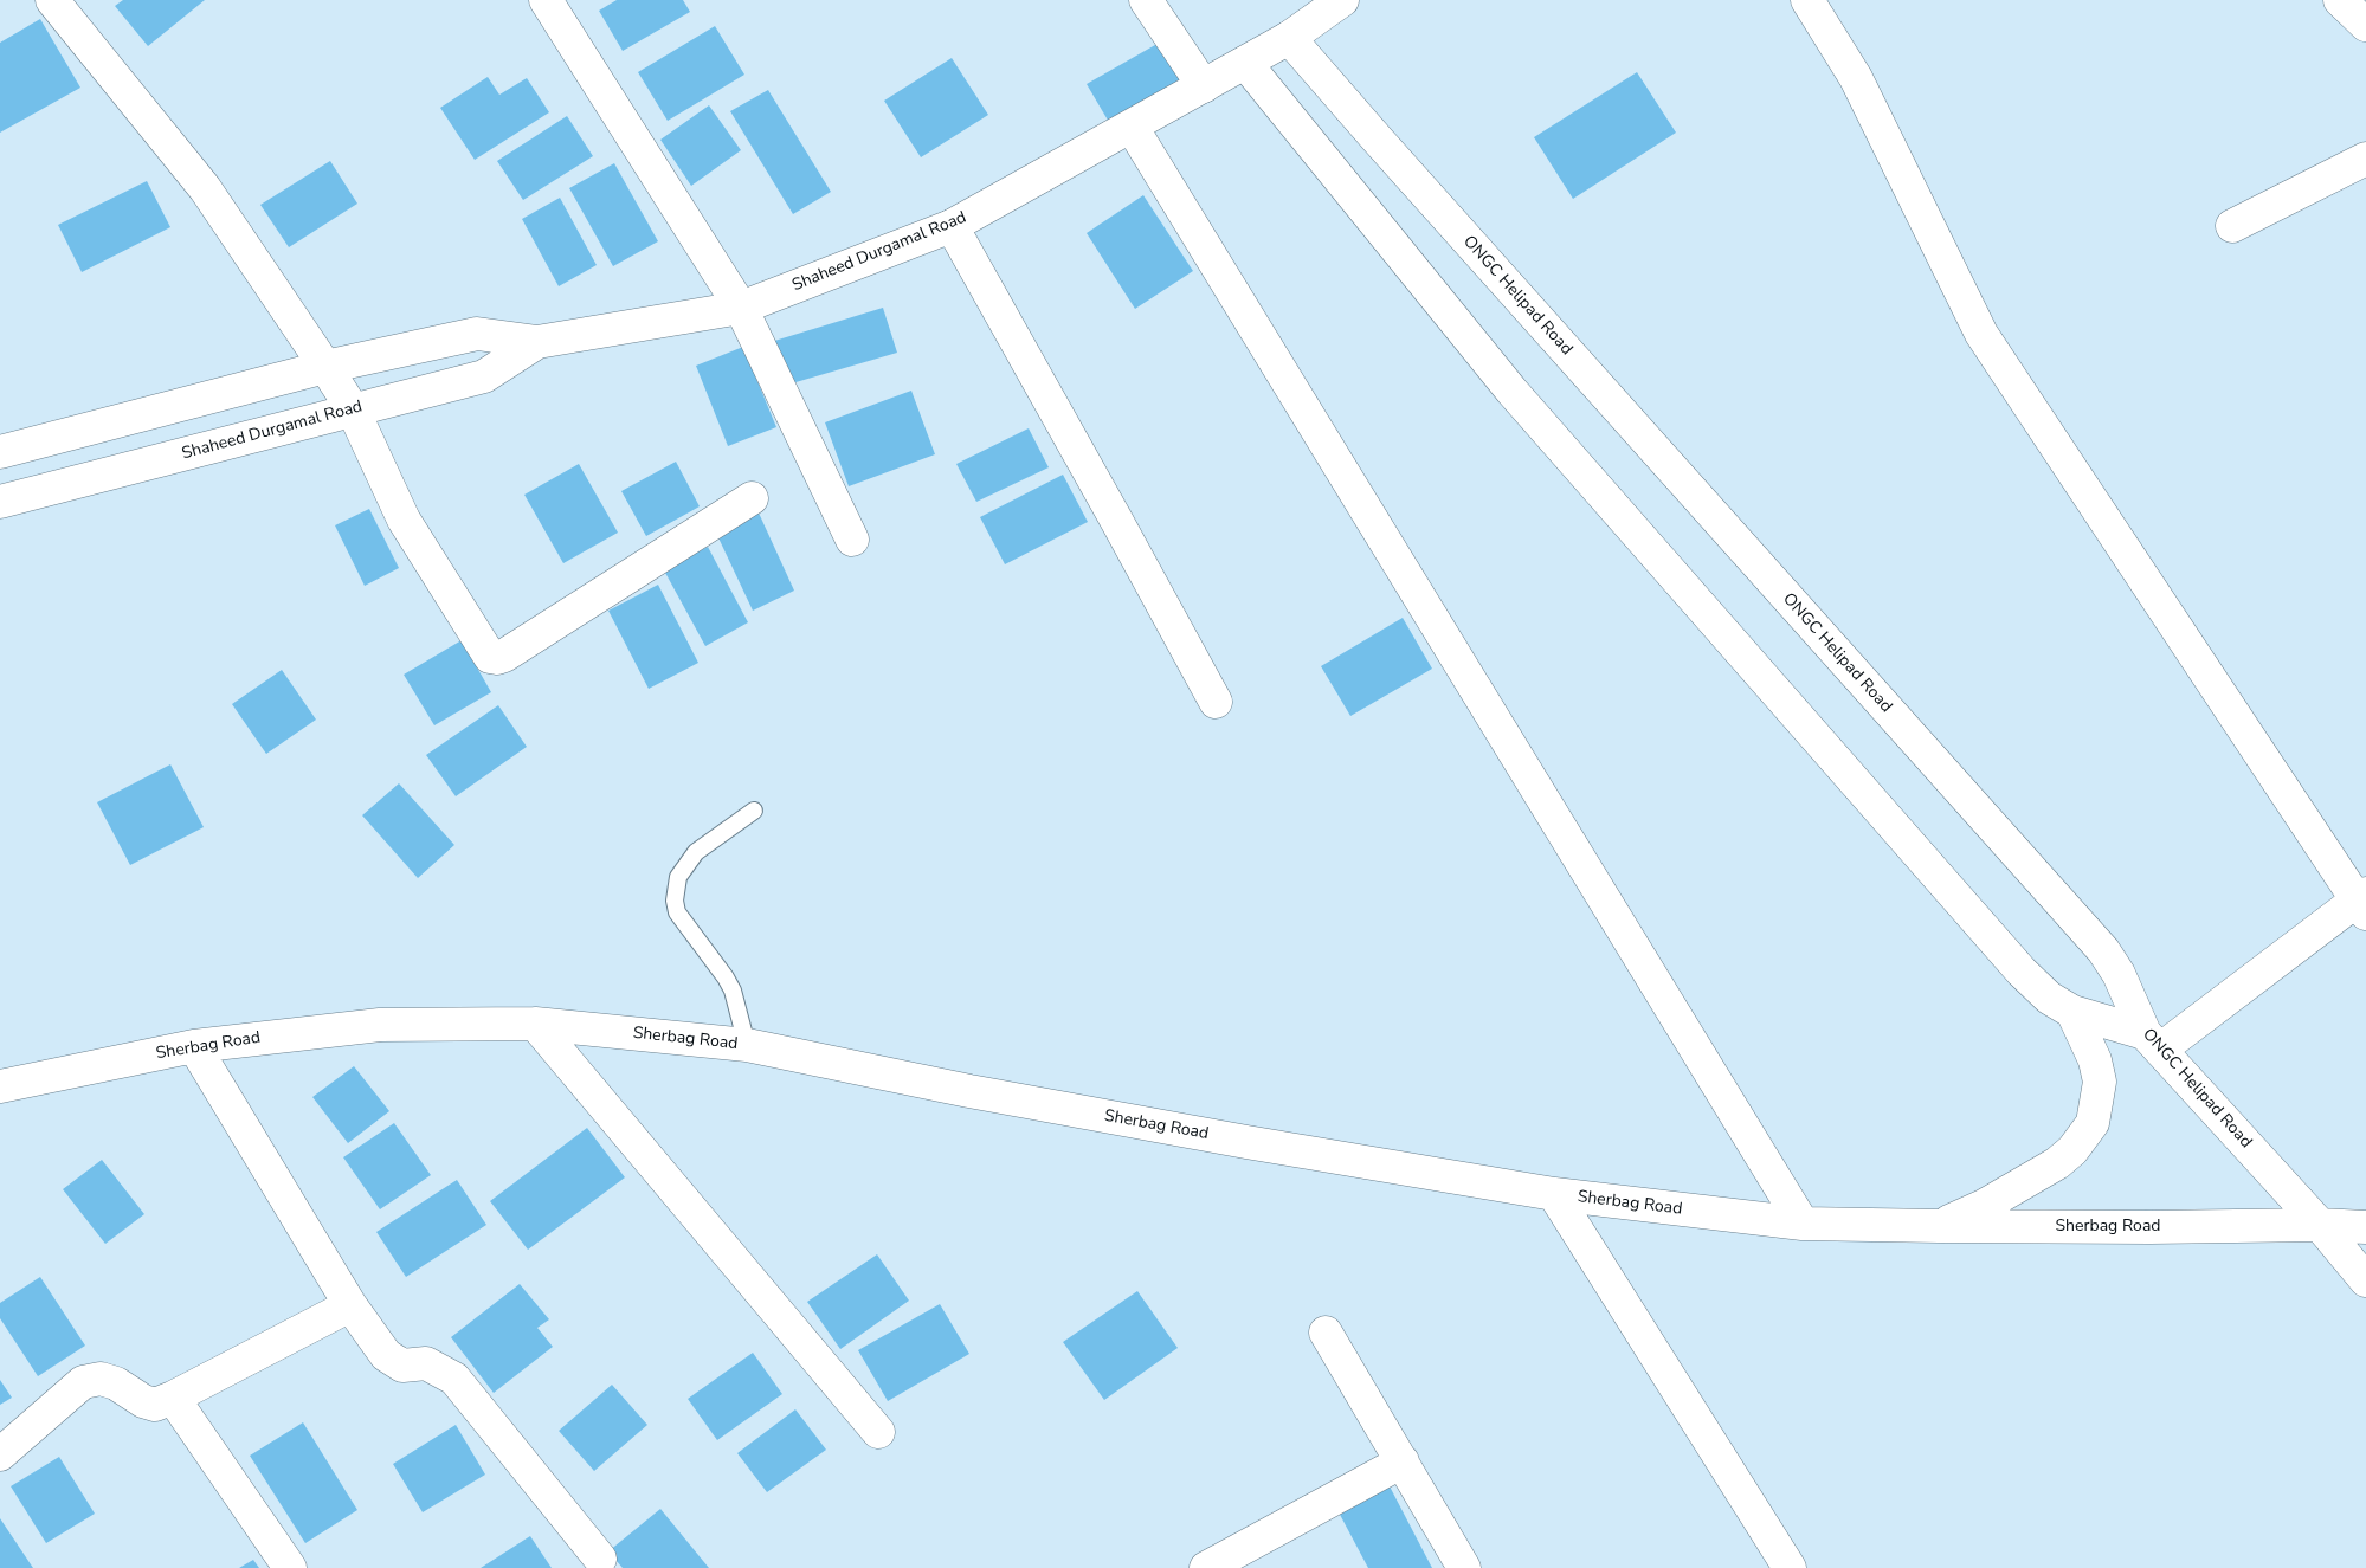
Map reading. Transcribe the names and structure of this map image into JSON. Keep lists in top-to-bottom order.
{
  "streets": {
    "street": ["Shaheed Durgamal Road", "ONGC Helipad Road", "Sherbag Road"]
  },
  "crossings": [
    ["Shaheed Durgamal Road", "ONGC Helipad Road"],
    ["ONGC Helipad Road", "Sherbag Road"]
  ]
}
